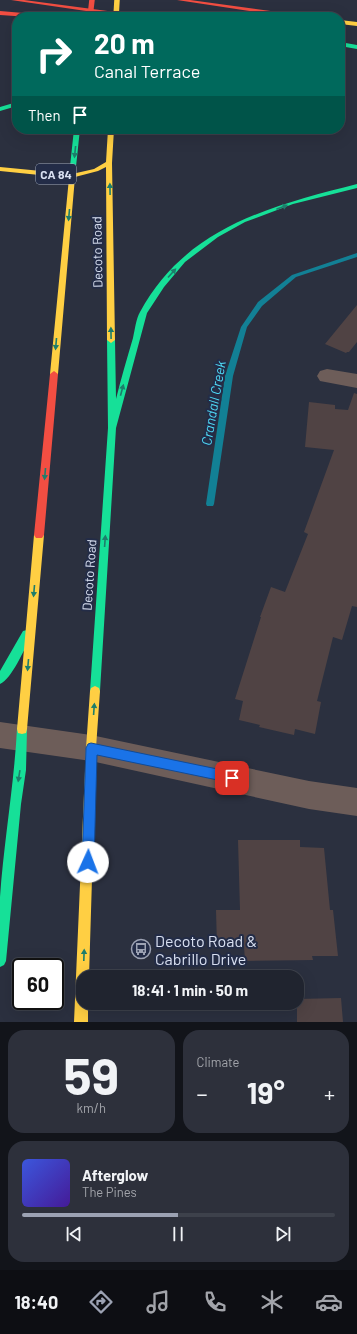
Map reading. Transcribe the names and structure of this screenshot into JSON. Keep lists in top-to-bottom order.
{
  "streets": {
    "main road": ["CA 84", "Decoto Road"]
  },
  "crossings": [
    ["CA 84", "Decoto Road"]
  ],
  "water": ["Crandall Creek"],
  "places": {
    "bus stop": ["Decoto Road & Cabrillo Drive"]
  },
  "page": {
    "turn": ["20 m", "Canal Terrace"],
    "then": "Then",
    "limit": "60",
    "trip": "18:41 · 1 min · 50 m",
    "tile": [
      ["59", "km/h"],
      "Climate"
    ],
    "heat": ["−", "19°", "+"],
    "song": ["Afterglow", "The Pines"],
    "tabs": "18:40"
  }
}
